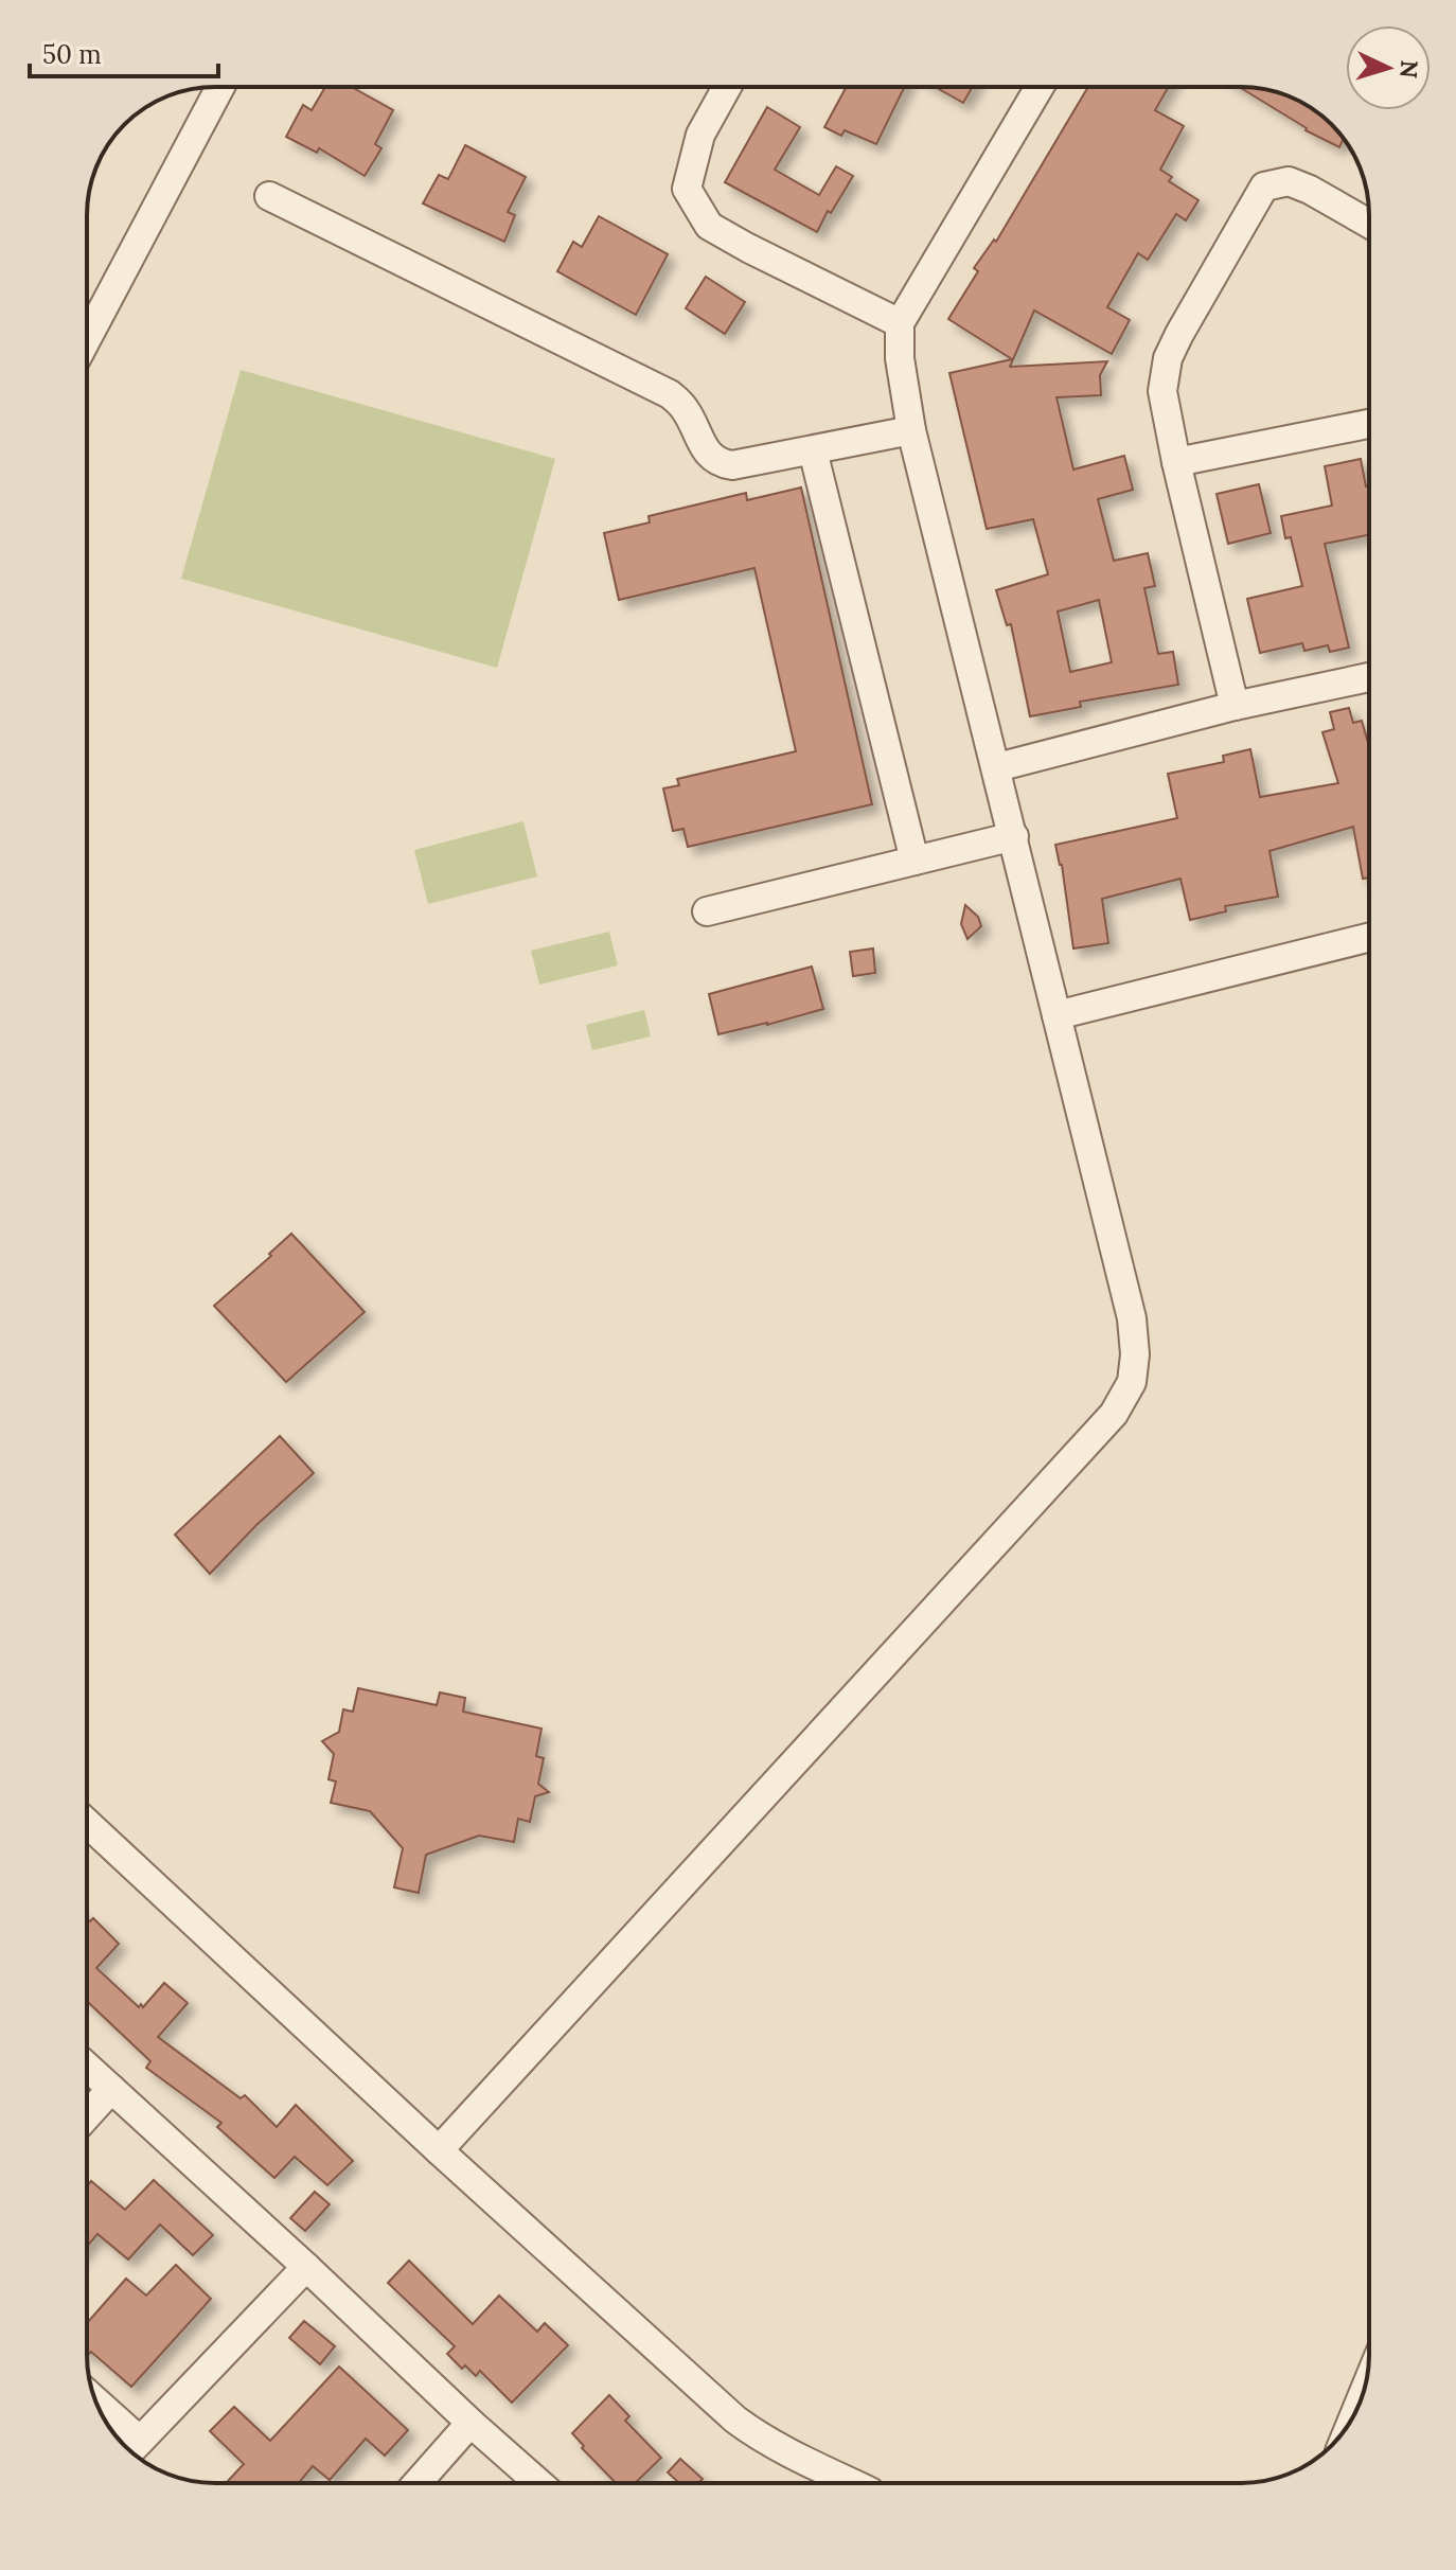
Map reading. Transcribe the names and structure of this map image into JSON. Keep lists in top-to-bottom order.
{
  "scale_bar": "50 m",
  "north": "right"
}
